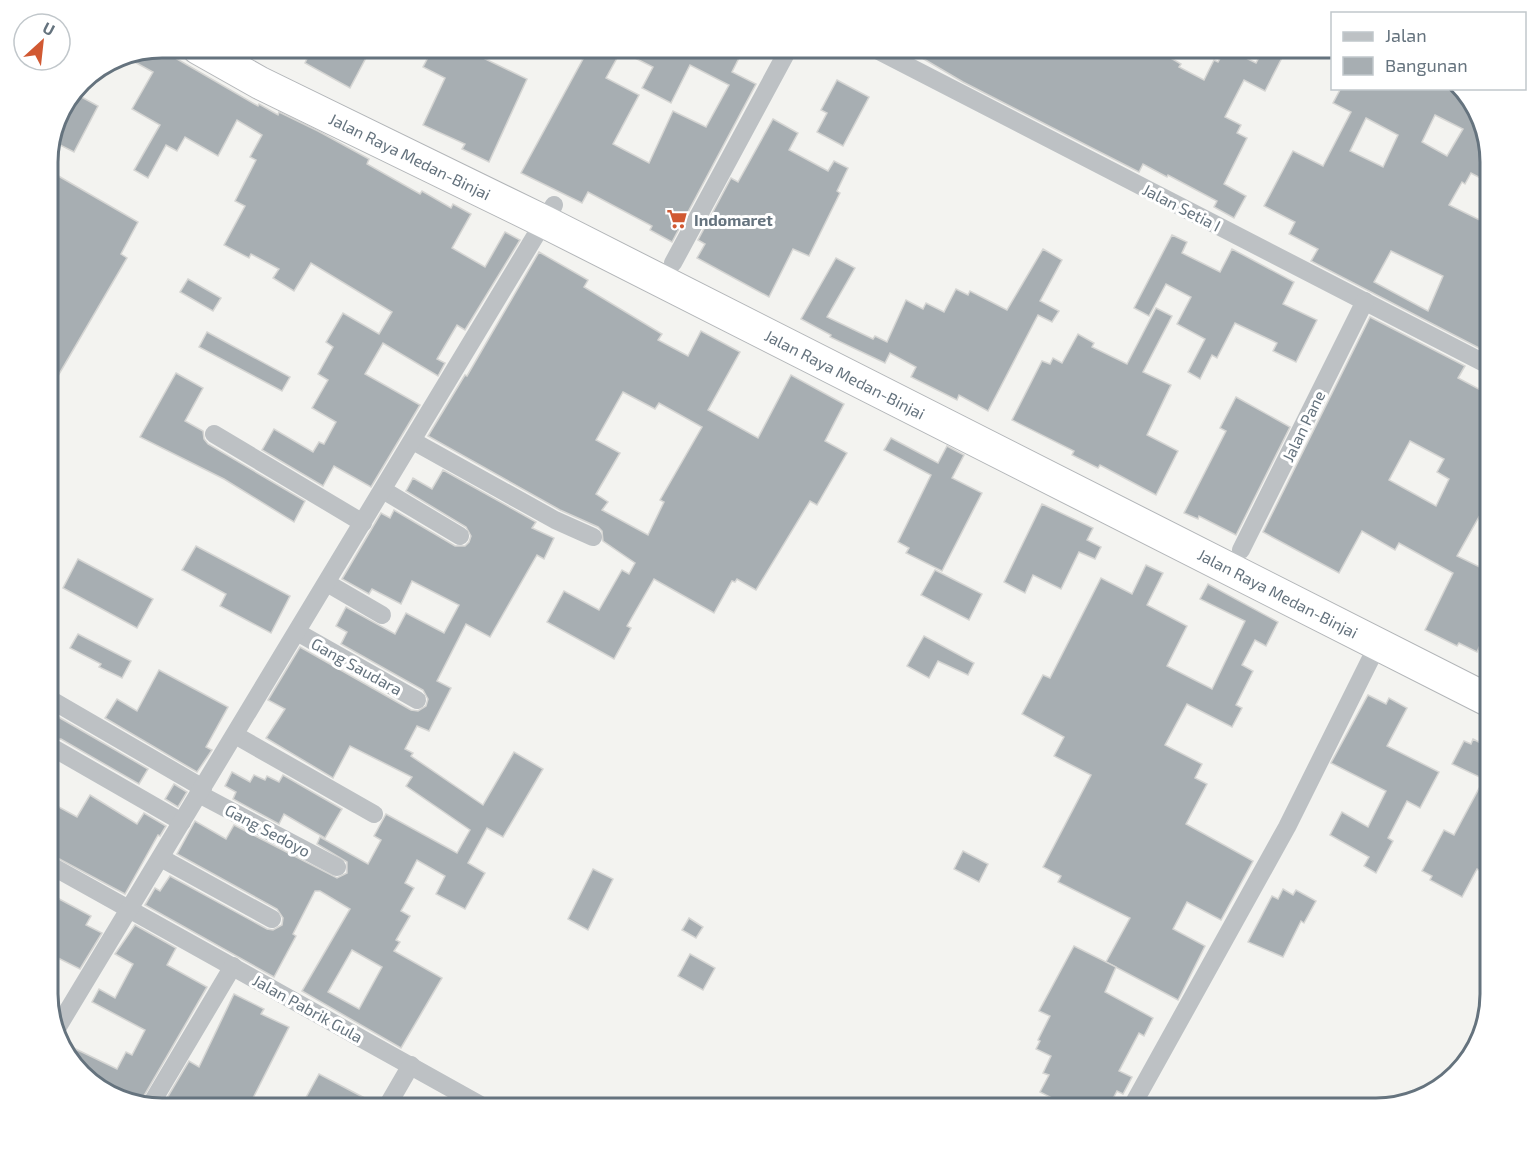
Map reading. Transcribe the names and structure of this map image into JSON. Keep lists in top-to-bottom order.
{
  "streets": {
    "highway": ["Jalan Raya Medan-Binjai"],
    "street": [
      "Jalan Setia I",
      "Jalan Pane",
      "Gang Saudara",
      "Gang Sedoyo",
      "Jalan Pabrik Gula"
    ]
  },
  "crossings": [
    ["Jalan Raya Medan-Binjai", "Jalan Pane"],
    ["Jalan Setia I", "Jalan Pane"]
  ],
  "places": {
    "supermarket": ["Indomaret"]
  },
  "legend": ["Jalan", "Bangunan"],
  "north": "top right"
}
